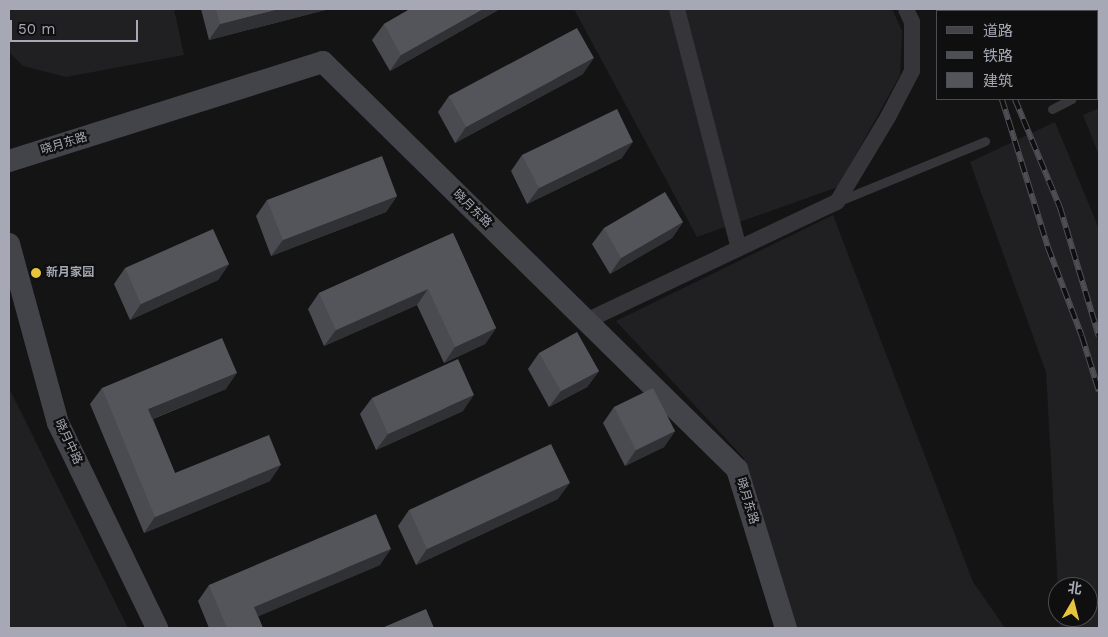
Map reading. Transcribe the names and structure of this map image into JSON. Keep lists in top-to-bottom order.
{
  "streets": {
    "street": ["晓月东路", "晓月中路"]
  },
  "places": ["新月家园"],
  "legend": ["道路", "铁路", "建筑"],
  "scale_bar": "50 m",
  "north": "top"
}
